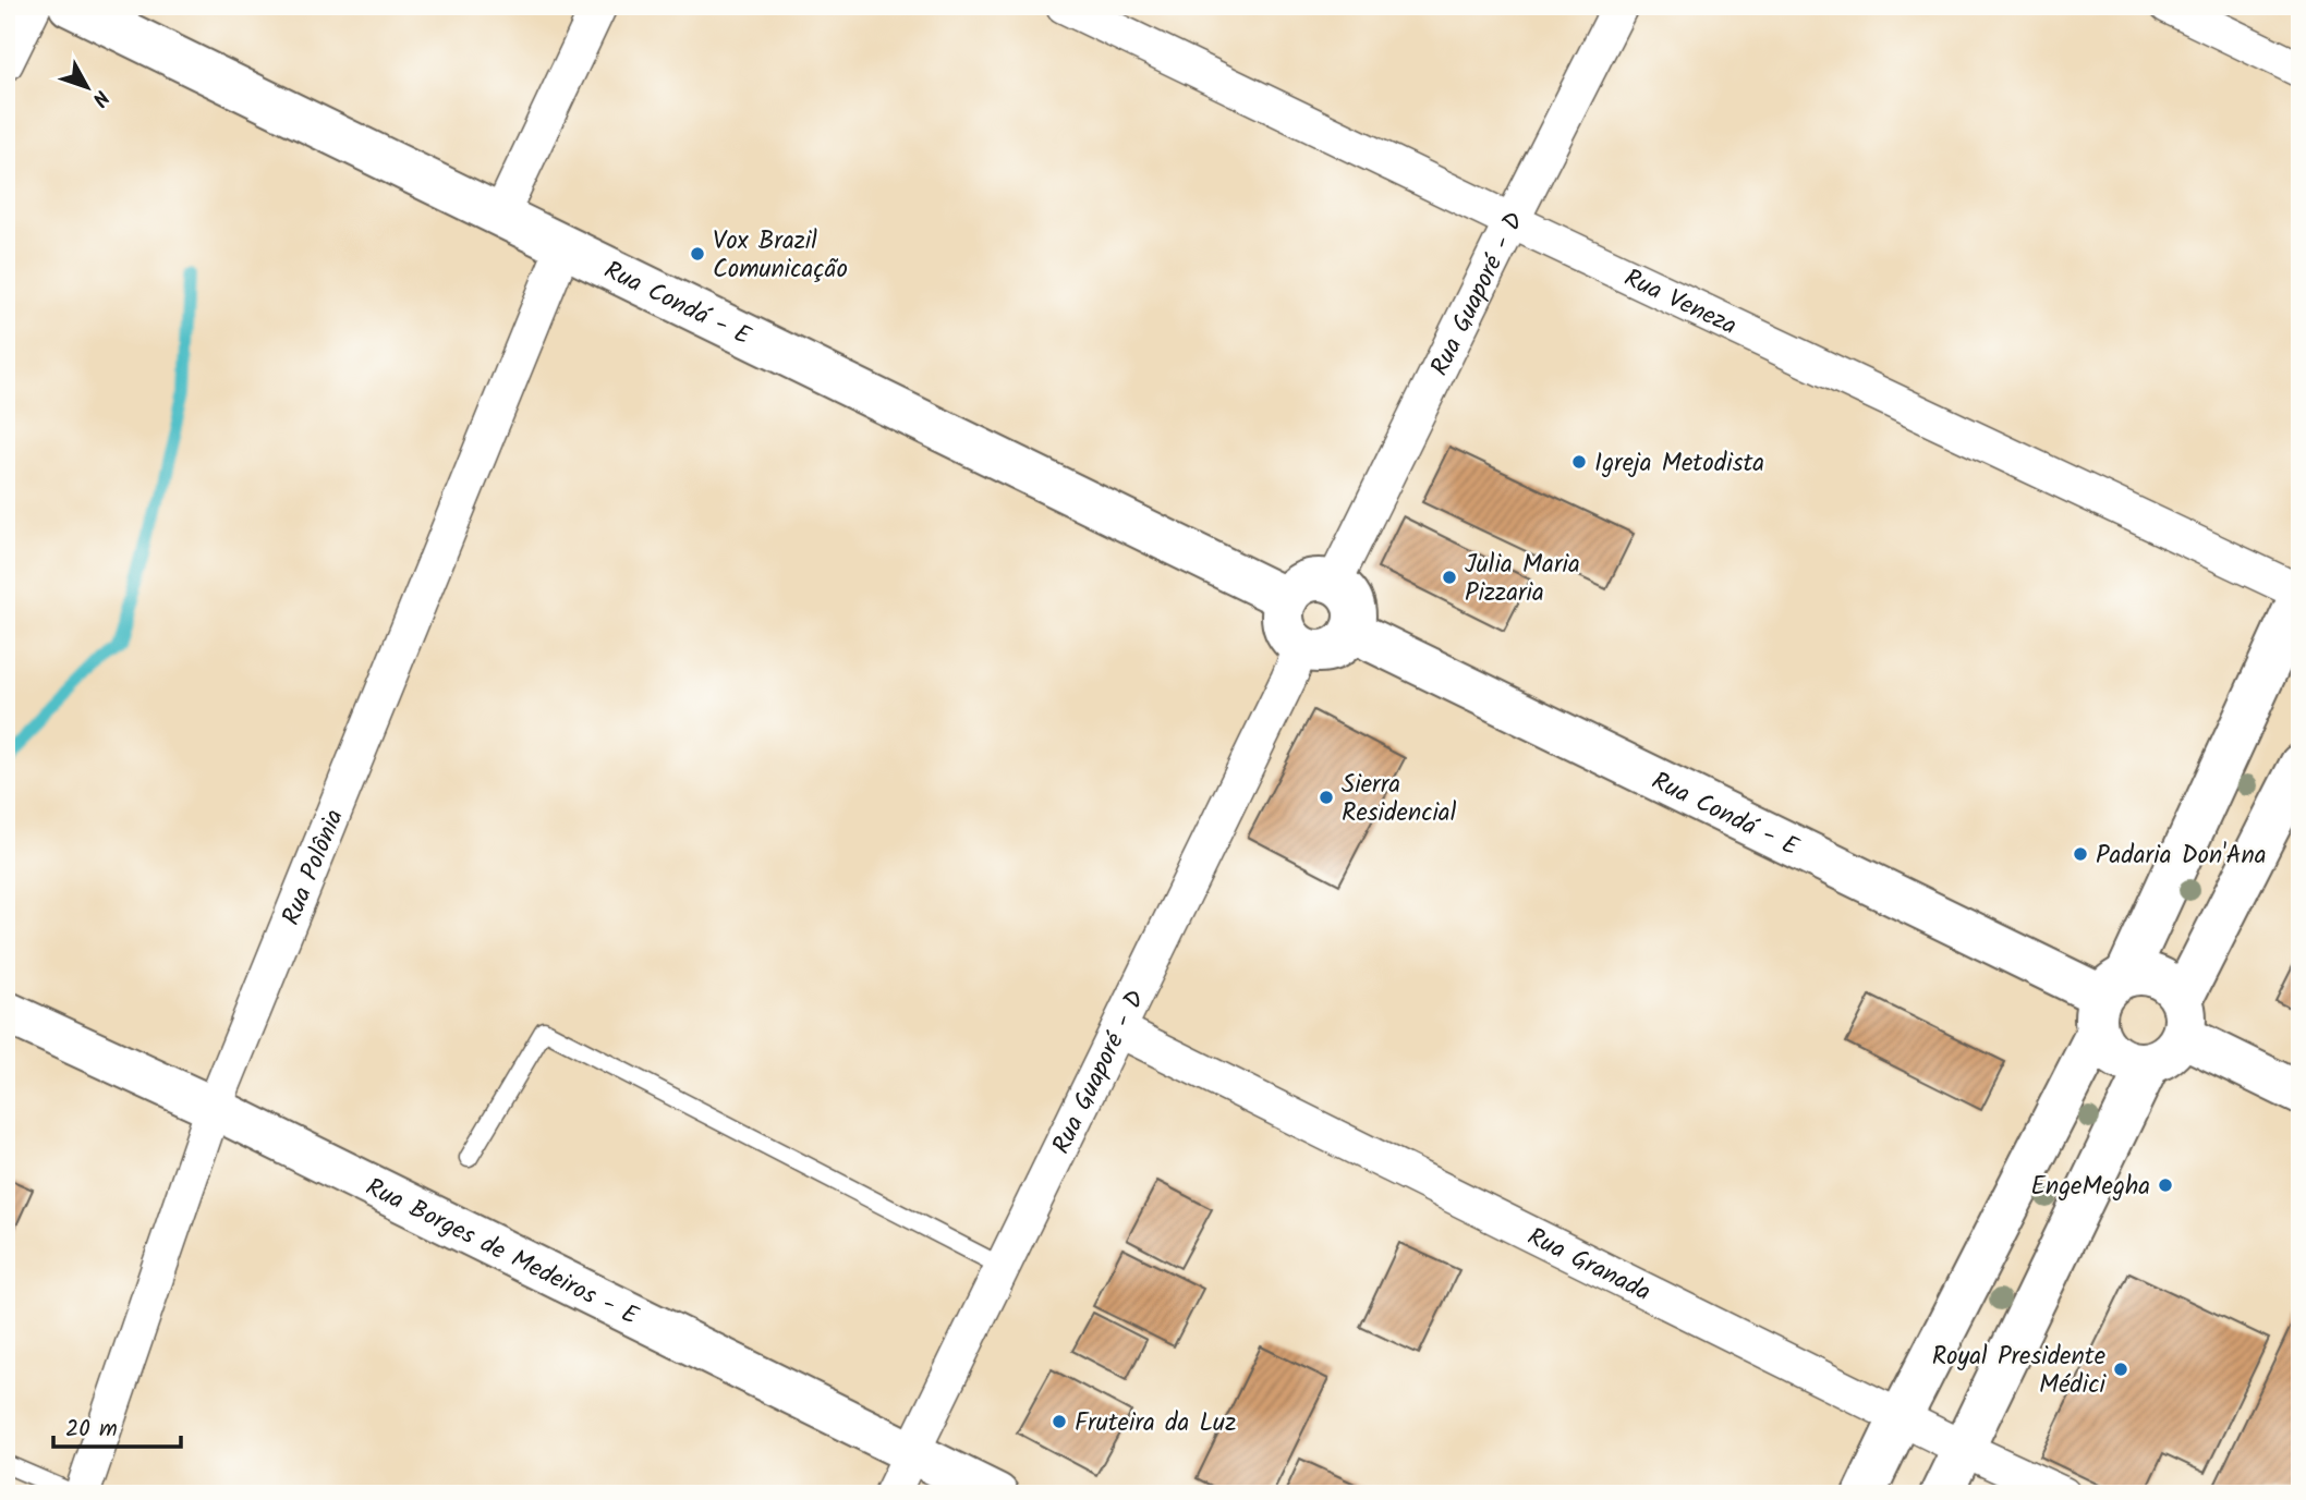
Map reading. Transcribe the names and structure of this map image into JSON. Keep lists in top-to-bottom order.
{
  "streets": {
    "street": [
      "Rua Guaporé - D",
      "Rua Veneza",
      "Rua Condá - E",
      "Rua Polônia",
      "Rua Borges de Medeiros - E",
      "Rua Granada"
    ]
  },
  "crossings": [
    ["Rua Guaporé - D", "Rua Veneza"],
    ["Rua Guaporé - D", "Rua Condá - E"],
    ["Rua Guaporé - D", "Rua Borges de Medeiros - E"],
    ["Rua Guaporé - D", "Rua Granada"],
    ["Rua Condá - E", "Rua Polônia"],
    ["Rua Polônia", "Rua Borges de Medeiros - E"]
  ],
  "places": [
    "Vox Brazil Comunicação",
    "Igreja Metodista",
    "Julia Maria Pizzaria",
    "Sierra Residencial",
    "Padaria Don'Ana",
    "EngeMegha",
    "Royal Presidente Médici",
    "Fruteira da Luz"
  ],
  "scale_bar": "20 m",
  "north": "bottom right"
}
